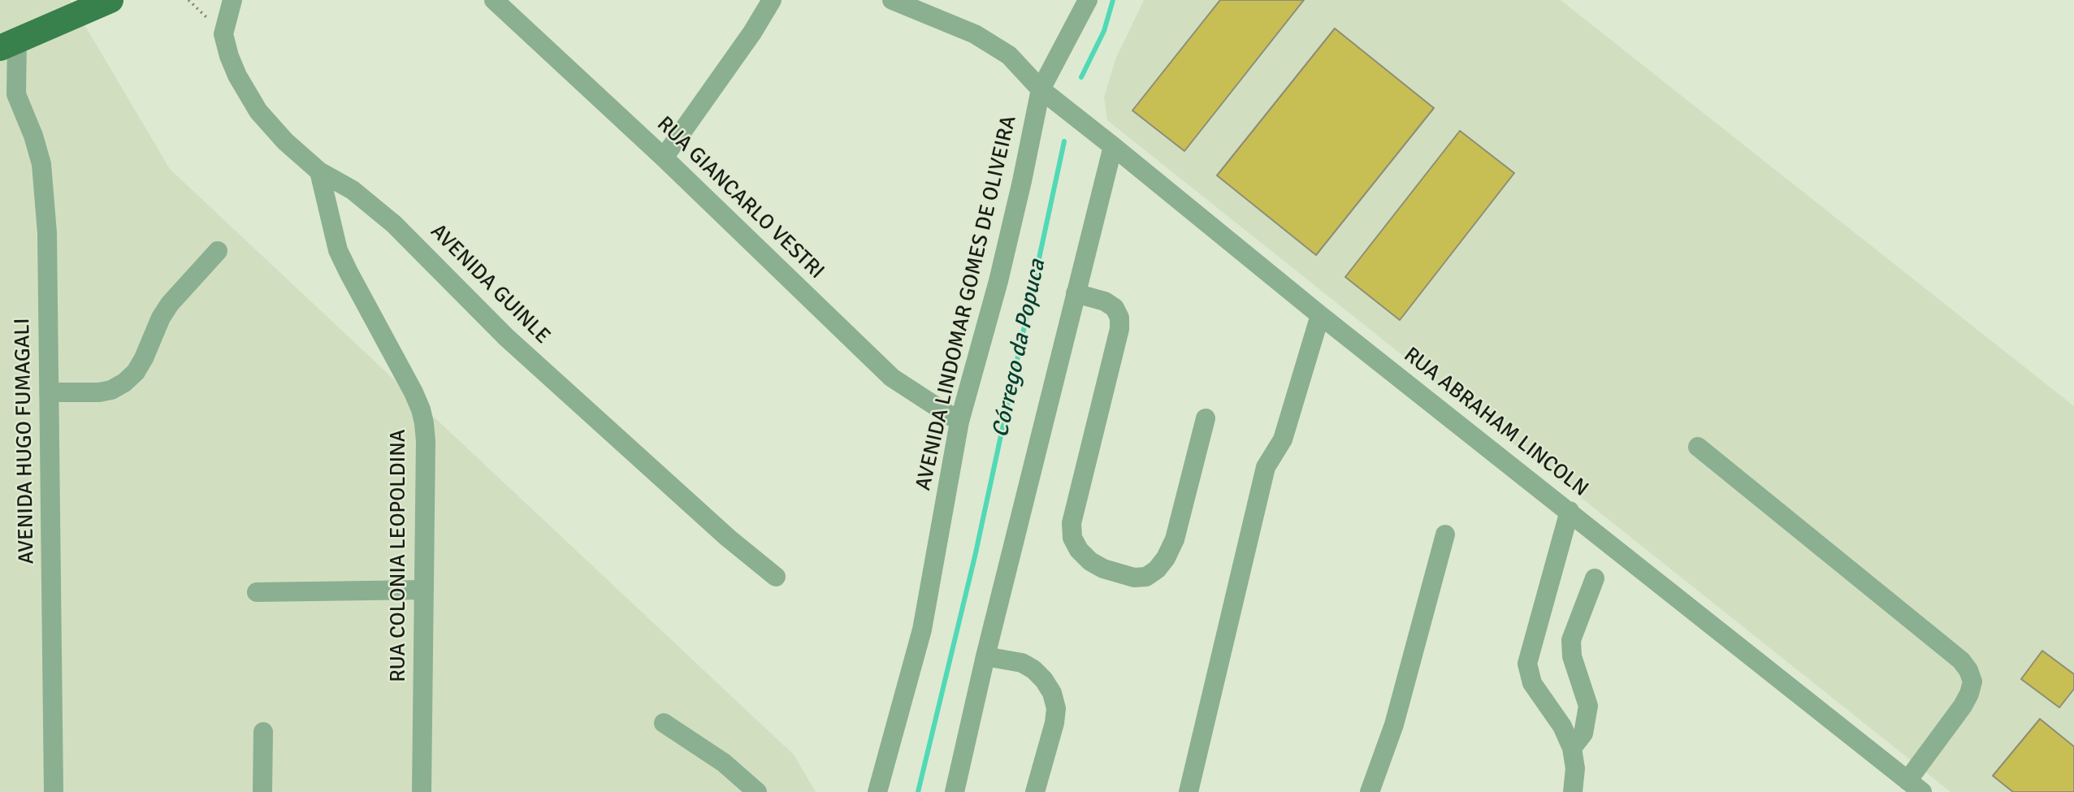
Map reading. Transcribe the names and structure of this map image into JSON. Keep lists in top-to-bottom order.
{
  "streets": {
    "street": [
      "RUA GIANCARLO VESTRI",
      "AVENIDA GUINLE",
      "AVENIDA LINDOMAR GOMES DE OLIVEIRA",
      "RUA ABRAHAM LINCOLN",
      "AVENIDA HUGO FUMAGALI",
      "RUA COLONIA LEOPOLDINA"
    ]
  },
  "crossings": [
    ["RUA GIANCARLO VESTRI", "AVENIDA LINDOMAR GOMES DE OLIVEIRA"],
    ["AVENIDA GUINLE", "RUA COLONIA LEOPOLDINA"],
    ["AVENIDA LINDOMAR GOMES DE OLIVEIRA", "RUA ABRAHAM LINCOLN"]
  ],
  "water": ["Córrego da Popuca"]
}
